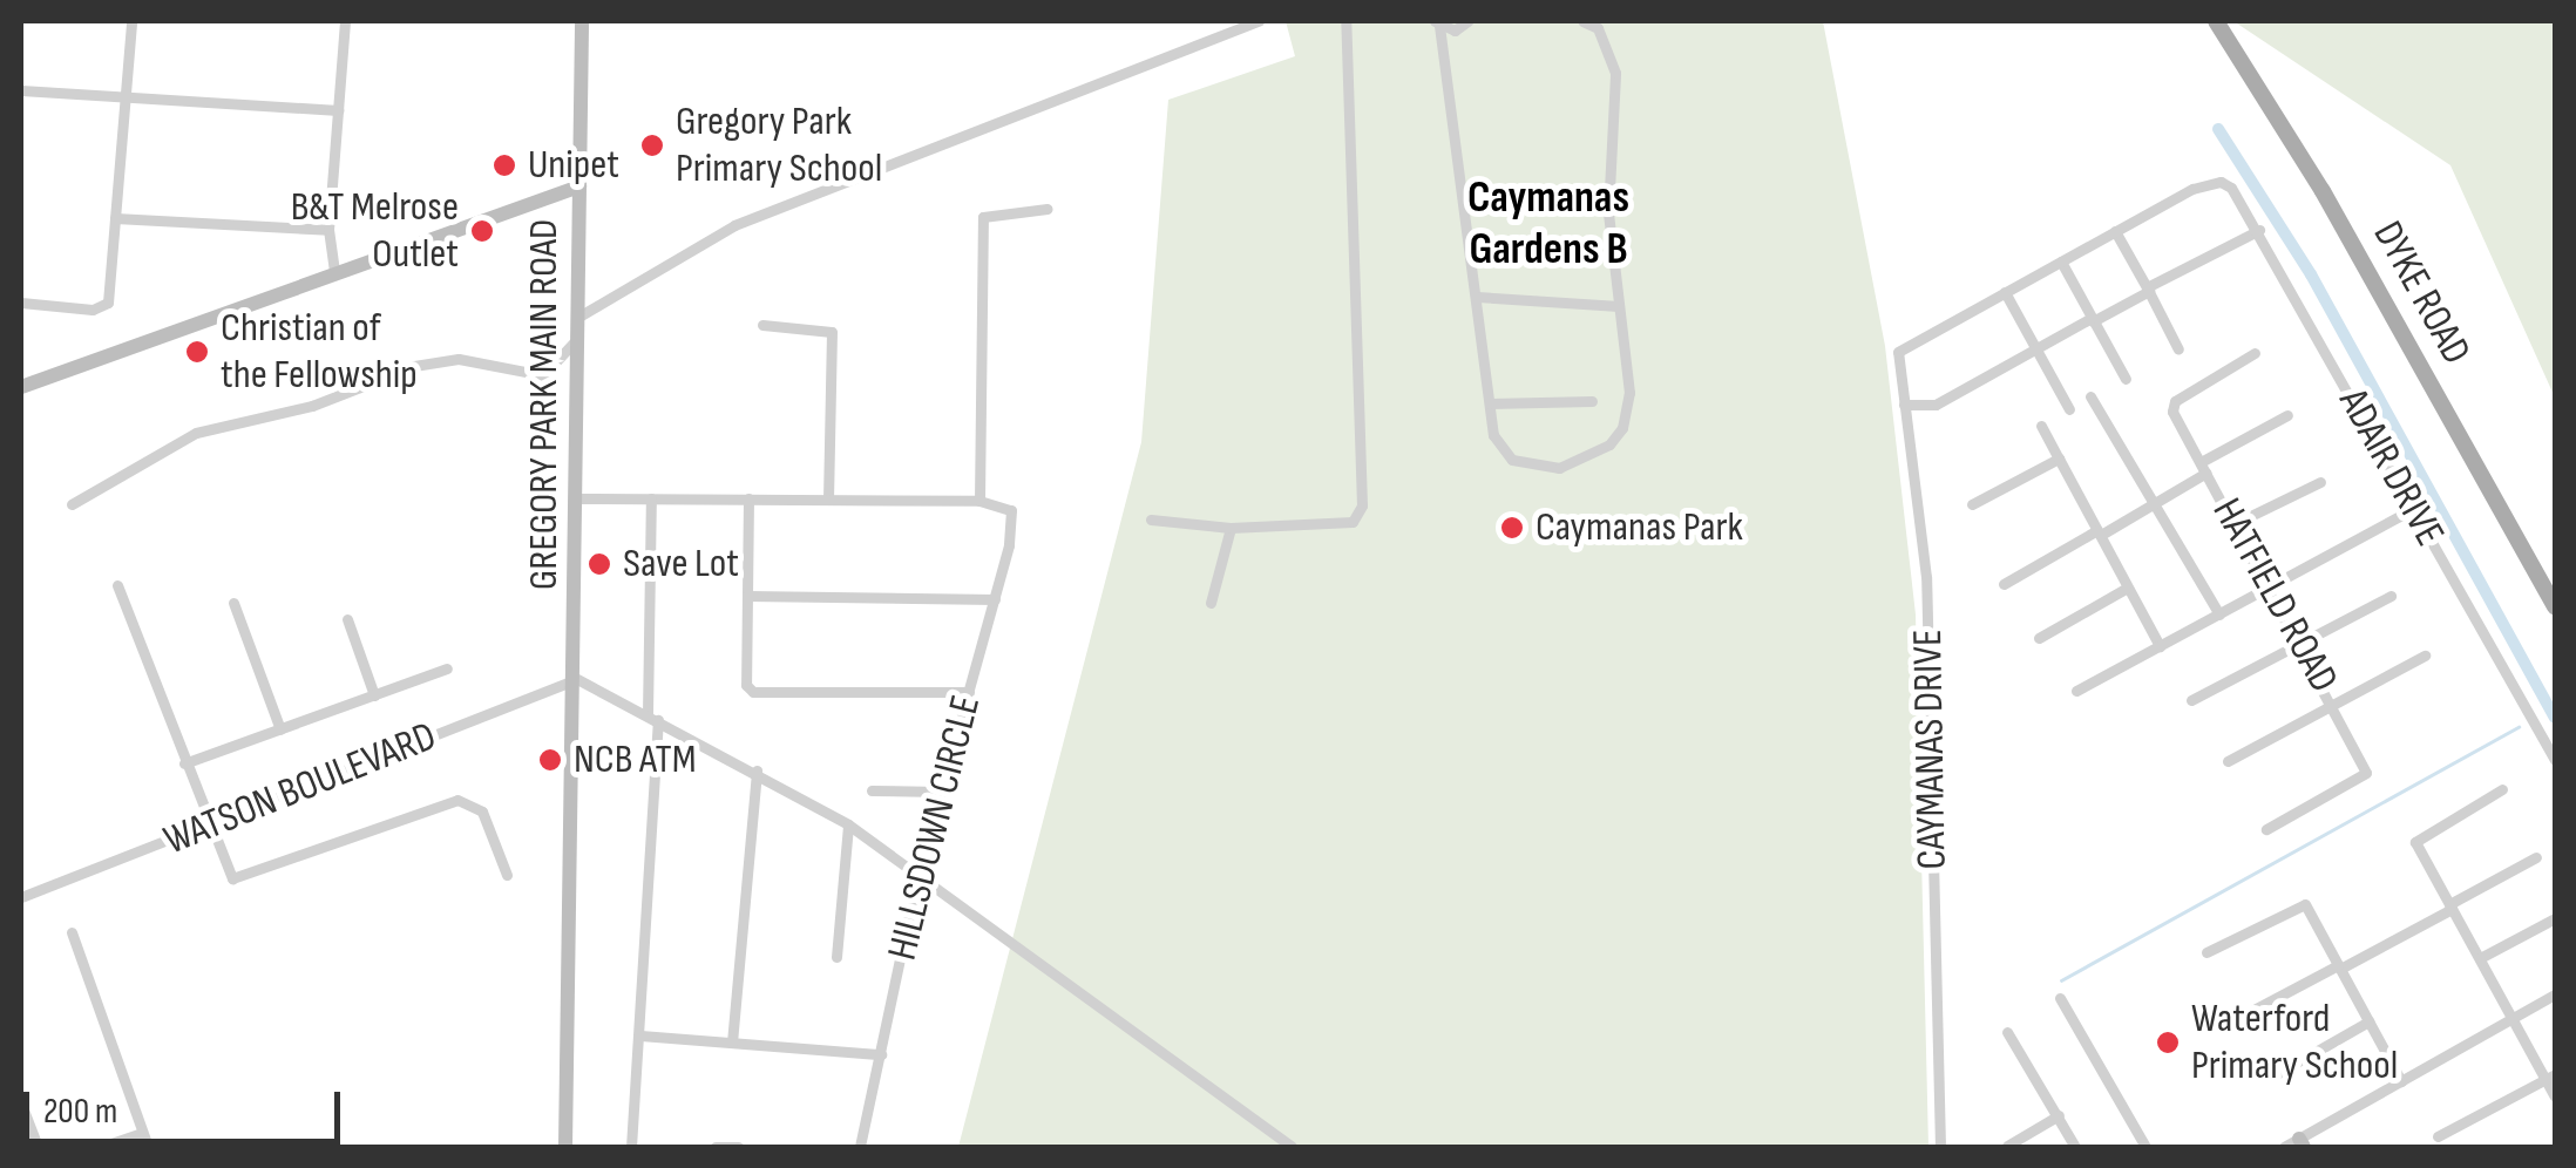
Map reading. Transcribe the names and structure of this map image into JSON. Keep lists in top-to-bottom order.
{
  "streets": {
    "main road": ["DYKE ROAD"],
    "street": [
      "GREGORY PARK MAIN ROAD",
      "ADAIR DRIVE",
      "HATFIELD ROAD",
      "CAYMANAS DRIVE",
      "WATSON BOULEVARD",
      "HILLSDOWN CIRCLE"
    ]
  },
  "crossings": [
    ["GREGORY PARK MAIN ROAD", "WATSON BOULEVARD"]
  ],
  "districts": ["Caymanas Gardens B"],
  "places": [
    "Gregory Park Primary School",
    "Unipet",
    "B&T Melrose Outlet",
    "Christian of the Fellowship",
    "Caymanas Park",
    "Save Lot",
    "NCB ATM",
    "Waterford Primary School"
  ],
  "scale_bar": "200 m"
}
